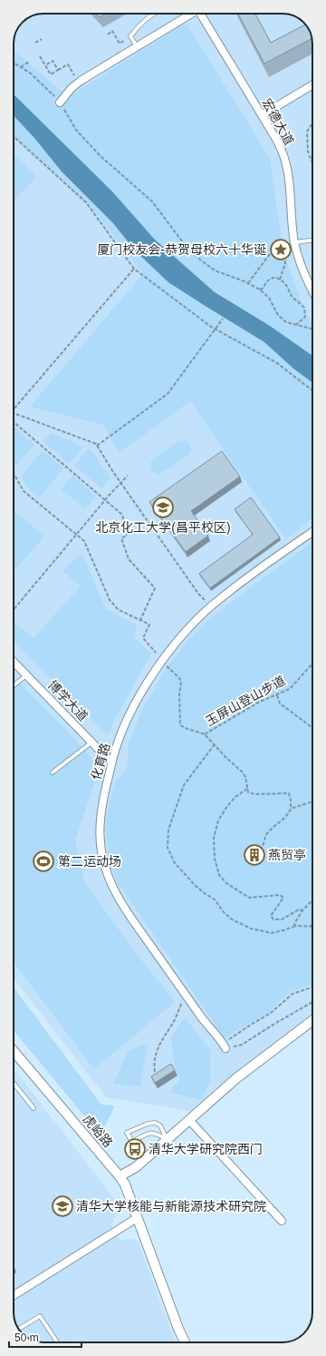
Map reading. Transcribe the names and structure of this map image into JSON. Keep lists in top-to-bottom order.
{
  "streets": {
    "street": [
      "宏德大道",
      "博学大道",
      "化育路",
      "虎峪路"
    ],
    "path": ["玉屏山登山步道"]
  },
  "crossings": [
    ["博学大道", "化育路"]
  ],
  "places": {
    "place": ["厦门校友会-恭贺母校六十华诞"],
    "school or university": ["北京化工大学(昌平校区)", "清华大学核能与新能源技术研究院"],
    "building": ["燕贸亭"],
    "sports": ["第二运动场"],
    "bus stop": ["清华大学研究院西门"]
  },
  "scale_bar": "50 m"
}
